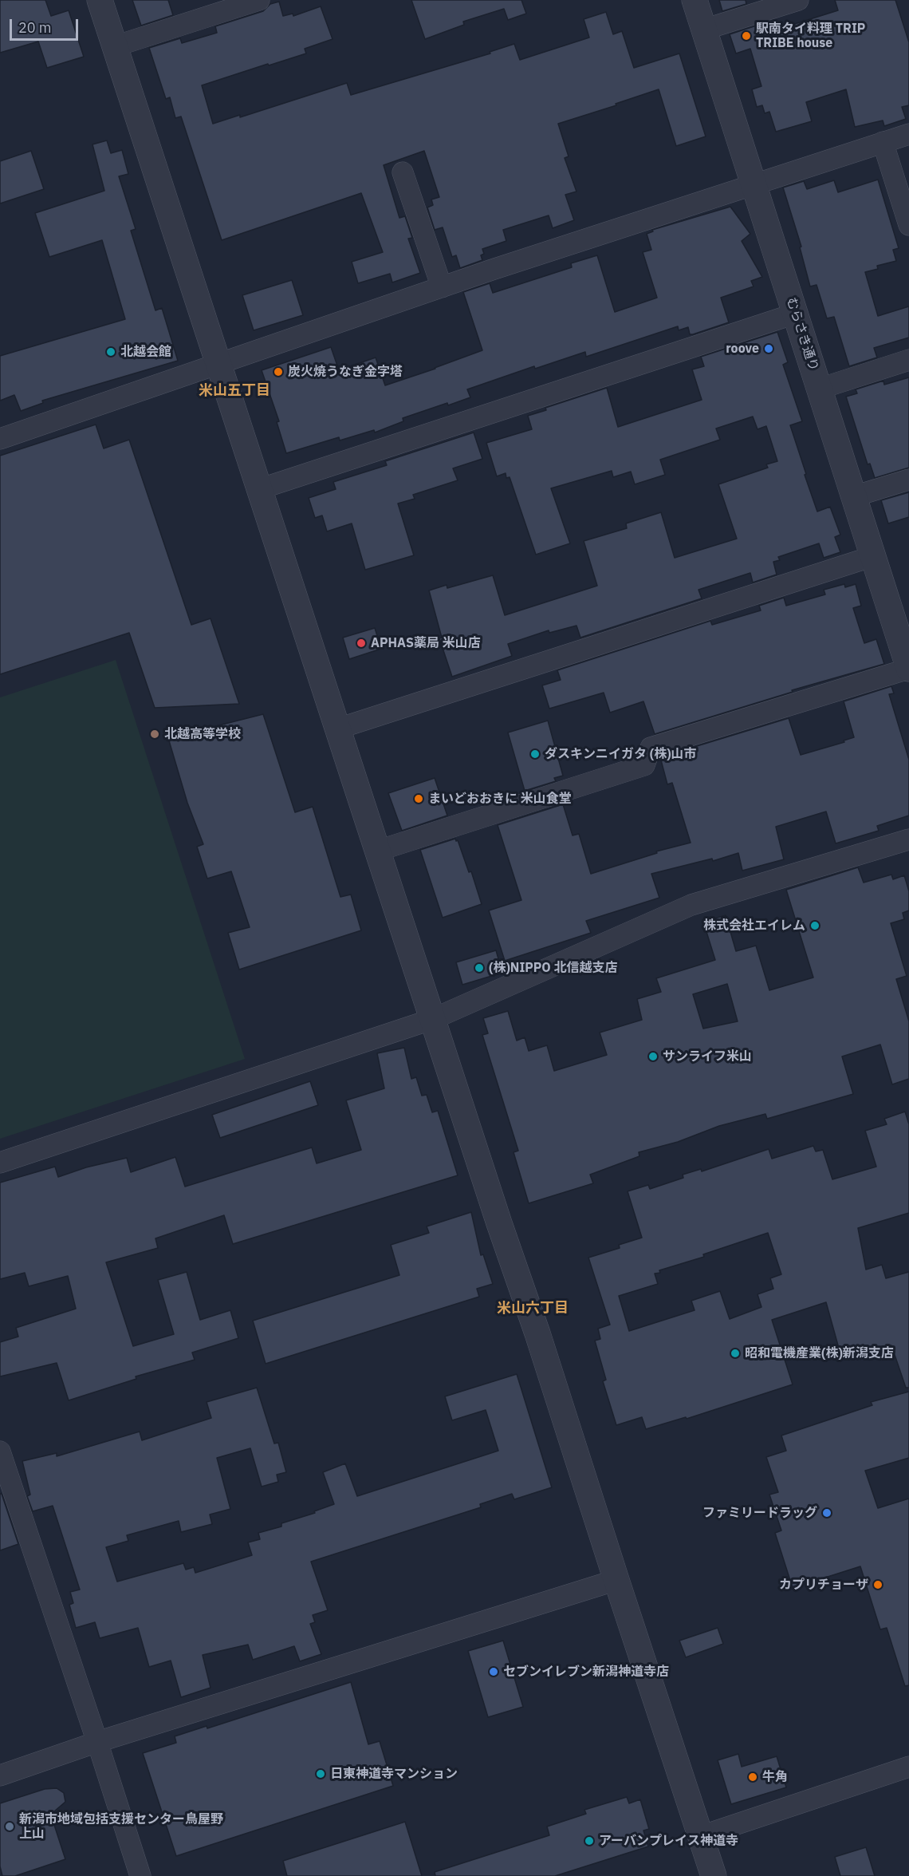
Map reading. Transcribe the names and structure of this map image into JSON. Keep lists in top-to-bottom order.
{
  "streets": {
    "street": ["むらさき通り"]
  },
  "districts": ["米山五丁目", "米山六丁目"],
  "places": [
    "駅南タイ料理 TRIP TRIBE house",
    "roove",
    "北越会館",
    "炭火焼うなぎ金字塔",
    "APHAS薬局 米山店",
    "北越高等学校",
    "ダスキンニイガタ (株)山市",
    "まいどおおきに 米山食堂",
    "株式会社エイレム",
    "(株)NIPPO 北信越支店",
    "サンライフ米山",
    "昭和電機産業(株)新潟支店",
    "ファミリードラッグ",
    "カプリチョーザ",
    "セブンイレブン新潟神道寺店",
    "日東神道寺マンション",
    "牛角",
    "新潟市地域包括支援センター鳥屋野 上山",
    "アーバンプレイス神道寺"
  ],
  "scale_bar": "20 m"
}
